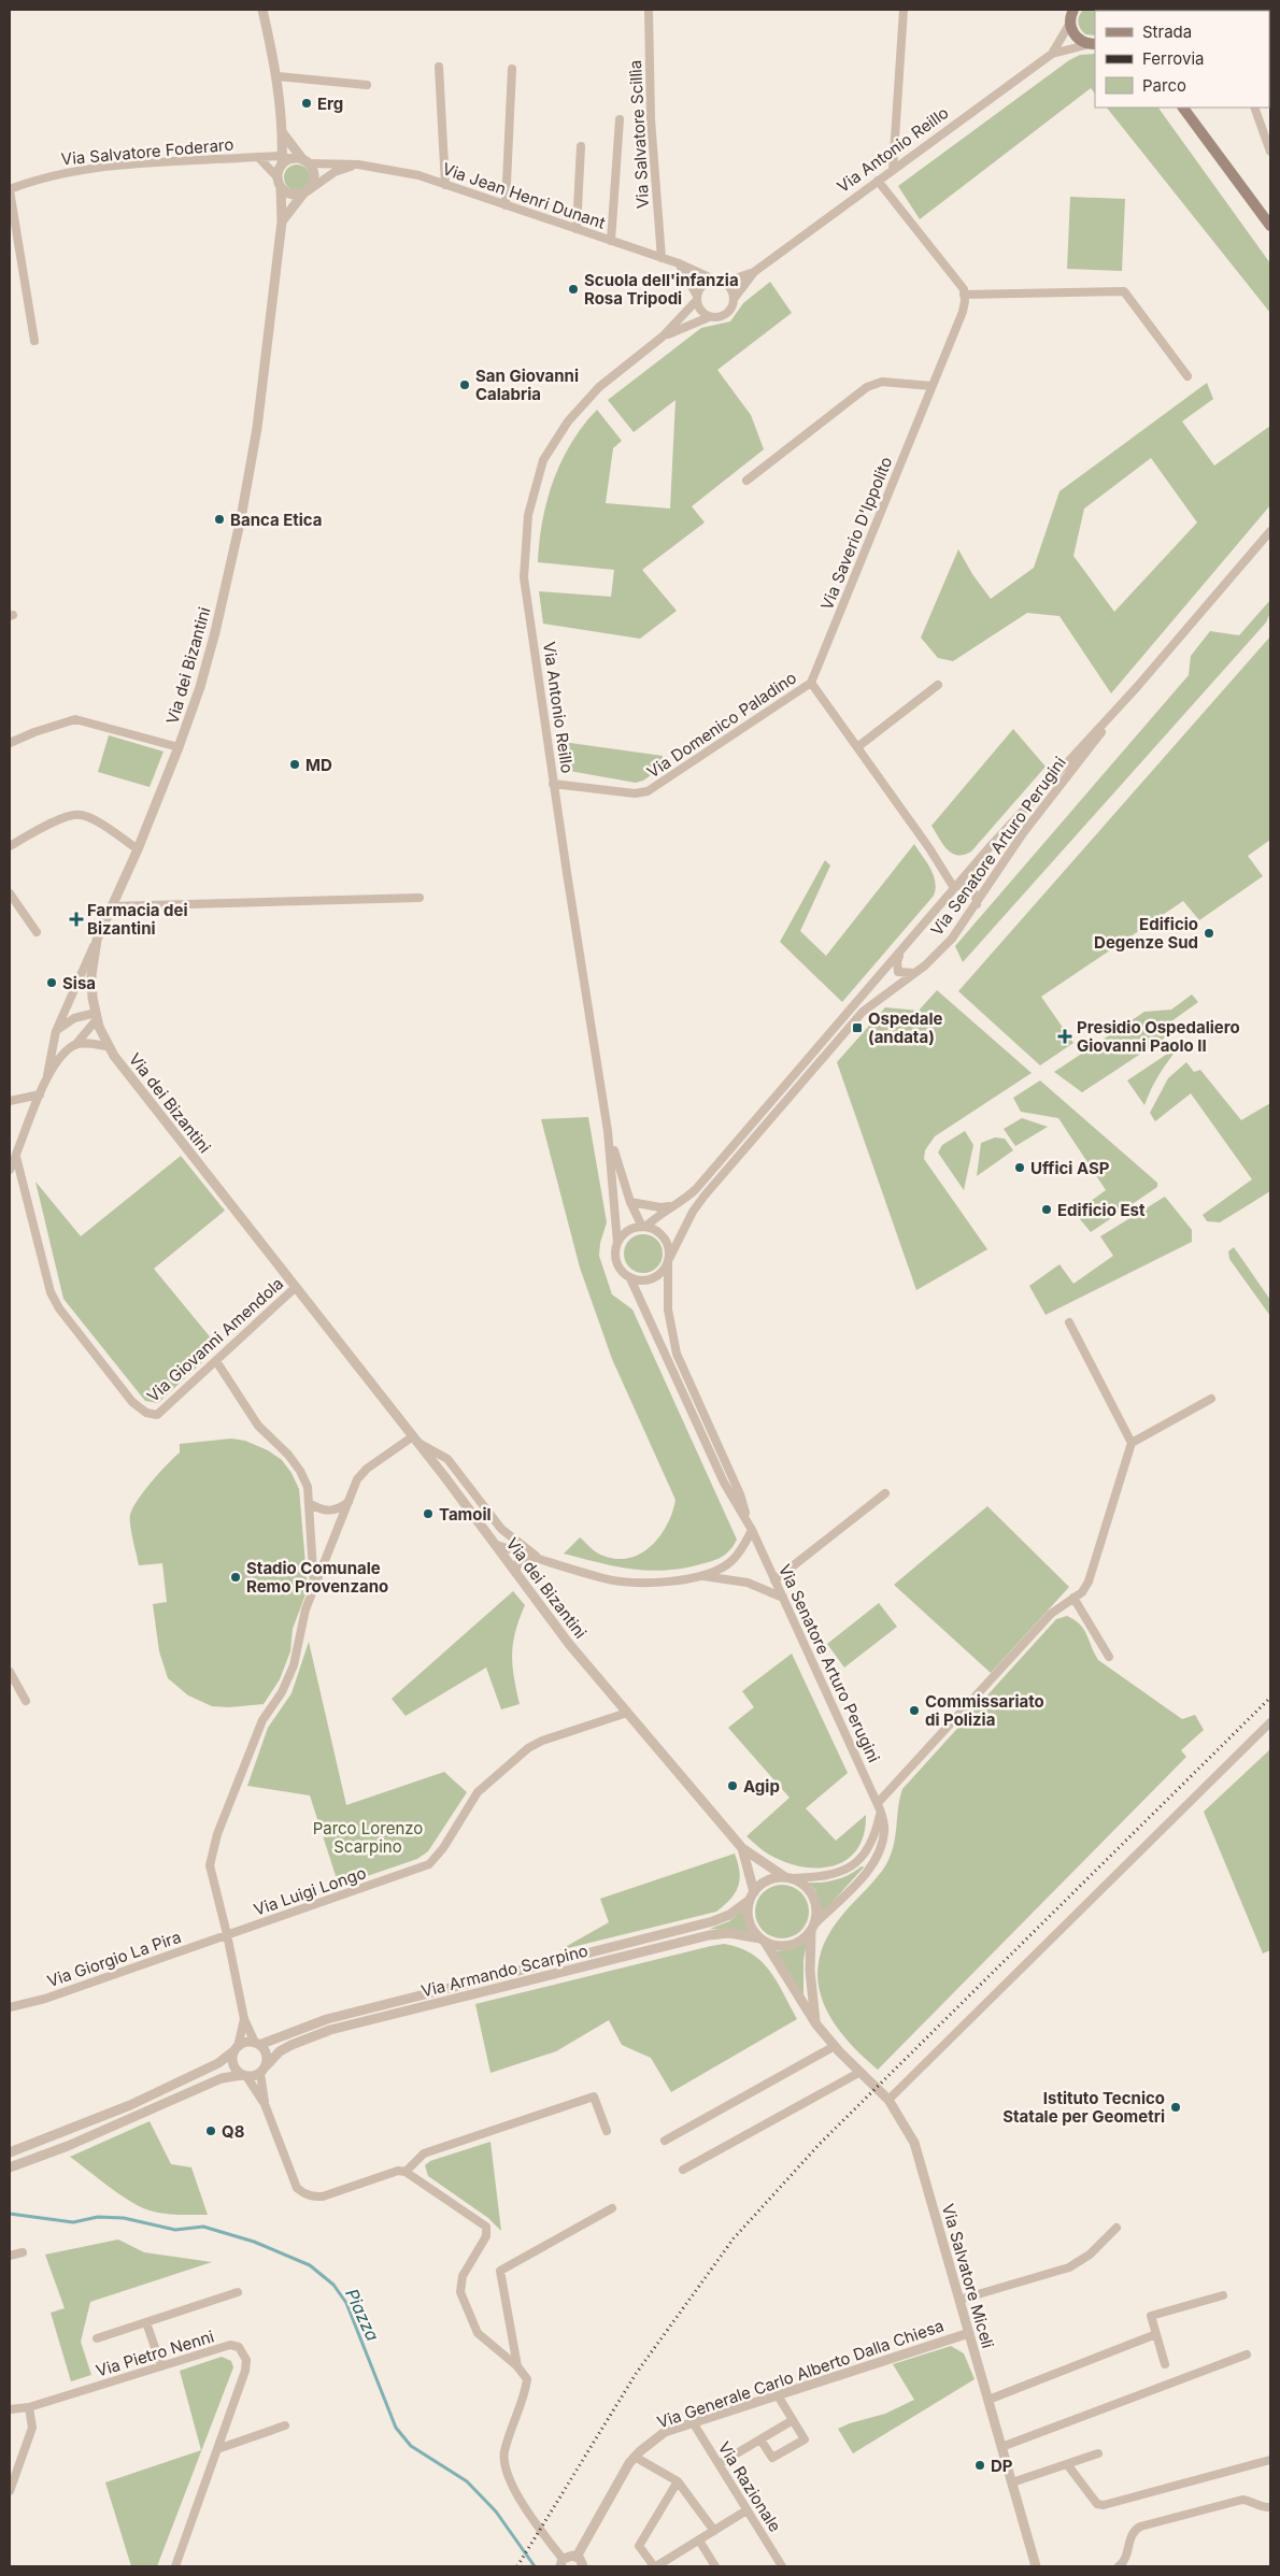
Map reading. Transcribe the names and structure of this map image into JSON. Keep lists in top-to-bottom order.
{
  "streets": {
    "street": [
      "Via Salvatore Scillìa",
      "Via Antonio Reillo",
      "Via Salvatore Foderaro",
      "Via Jean Henri Dunant",
      "Via Saverio D'Ippolito",
      "Via dei Bizantini",
      "Via Domenico Paladino",
      "Via Senatore Arturo Perugini",
      "Via Giovanni Amendola",
      "Via Luigi Longo",
      "Via Giorgio La Pira",
      "Via Armando Scarpino",
      "Via Salvatore Miceli",
      "Via Pietro Nenni",
      "Via Generale Carlo Alberto Dalla Chiesa",
      "Via Razionale"
    ]
  },
  "crossings": [
    ["Via Salvatore Scillìa", "Via Jean Henri Dunant"],
    ["Via Antonio Reillo", "Via Jean Henri Dunant"],
    ["Via Antonio Reillo", "Via Domenico Paladino"],
    ["Via Antonio Reillo", "Via Senatore Arturo Perugini"],
    ["Via Salvatore Foderaro", "Via Jean Henri Dunant"],
    ["Via Salvatore Foderaro", "Via dei Bizantini"],
    ["Via Jean Henri Dunant", "Via dei Bizantini"],
    ["Via Saverio D'Ippolito", "Via Domenico Paladino"],
    ["Via dei Bizantini", "Via Senatore Arturo Perugini"],
    ["Via dei Bizantini", "Via Giovanni Amendola"],
    ["Via dei Bizantini", "Via Luigi Longo"],
    ["Via dei Bizantini", "Via Armando Scarpino"],
    ["Via dei Bizantini", "Via Salvatore Miceli"],
    ["Via Senatore Arturo Perugini", "Via Armando Scarpino"],
    ["Via Senatore Arturo Perugini", "Via Salvatore Miceli"],
    ["Via Luigi Longo", "Via Giorgio La Pira"],
    ["Via Armando Scarpino", "Via Salvatore Miceli"],
    ["Via Salvatore Miceli", "Via Generale Carlo Alberto Dalla Chiesa"],
    ["Via Generale Carlo Alberto Dalla Chiesa", "Via Razionale"]
  ],
  "water": ["Piazza"],
  "parks": ["Parco Lorenzo Scarpino"],
  "places": {
    "other": [
      "Erg",
      "Scuola dell'infanzia Rosa Tripodi",
      "San Giovanni Calabria",
      "Banca Etica",
      "MD",
      "Edificio Degenze Sud",
      "Sisa",
      "Uffici ASP",
      "Edificio Est",
      "Tamoil",
      "Stadio Comunale Remo Provenzano",
      "Commissariato di Polizia",
      "Agip",
      "Istituto Tecnico Statale per Geometri",
      "Q8",
      "DP"
    ],
    "health": ["Farmacia dei Bizantini", "Presidio Ospedaliero Giovanni Paolo II"],
    "transit": ["Ospedale (andata)"]
  },
  "legend": ["Strada", "Ferrovia", "Parco"]
}
